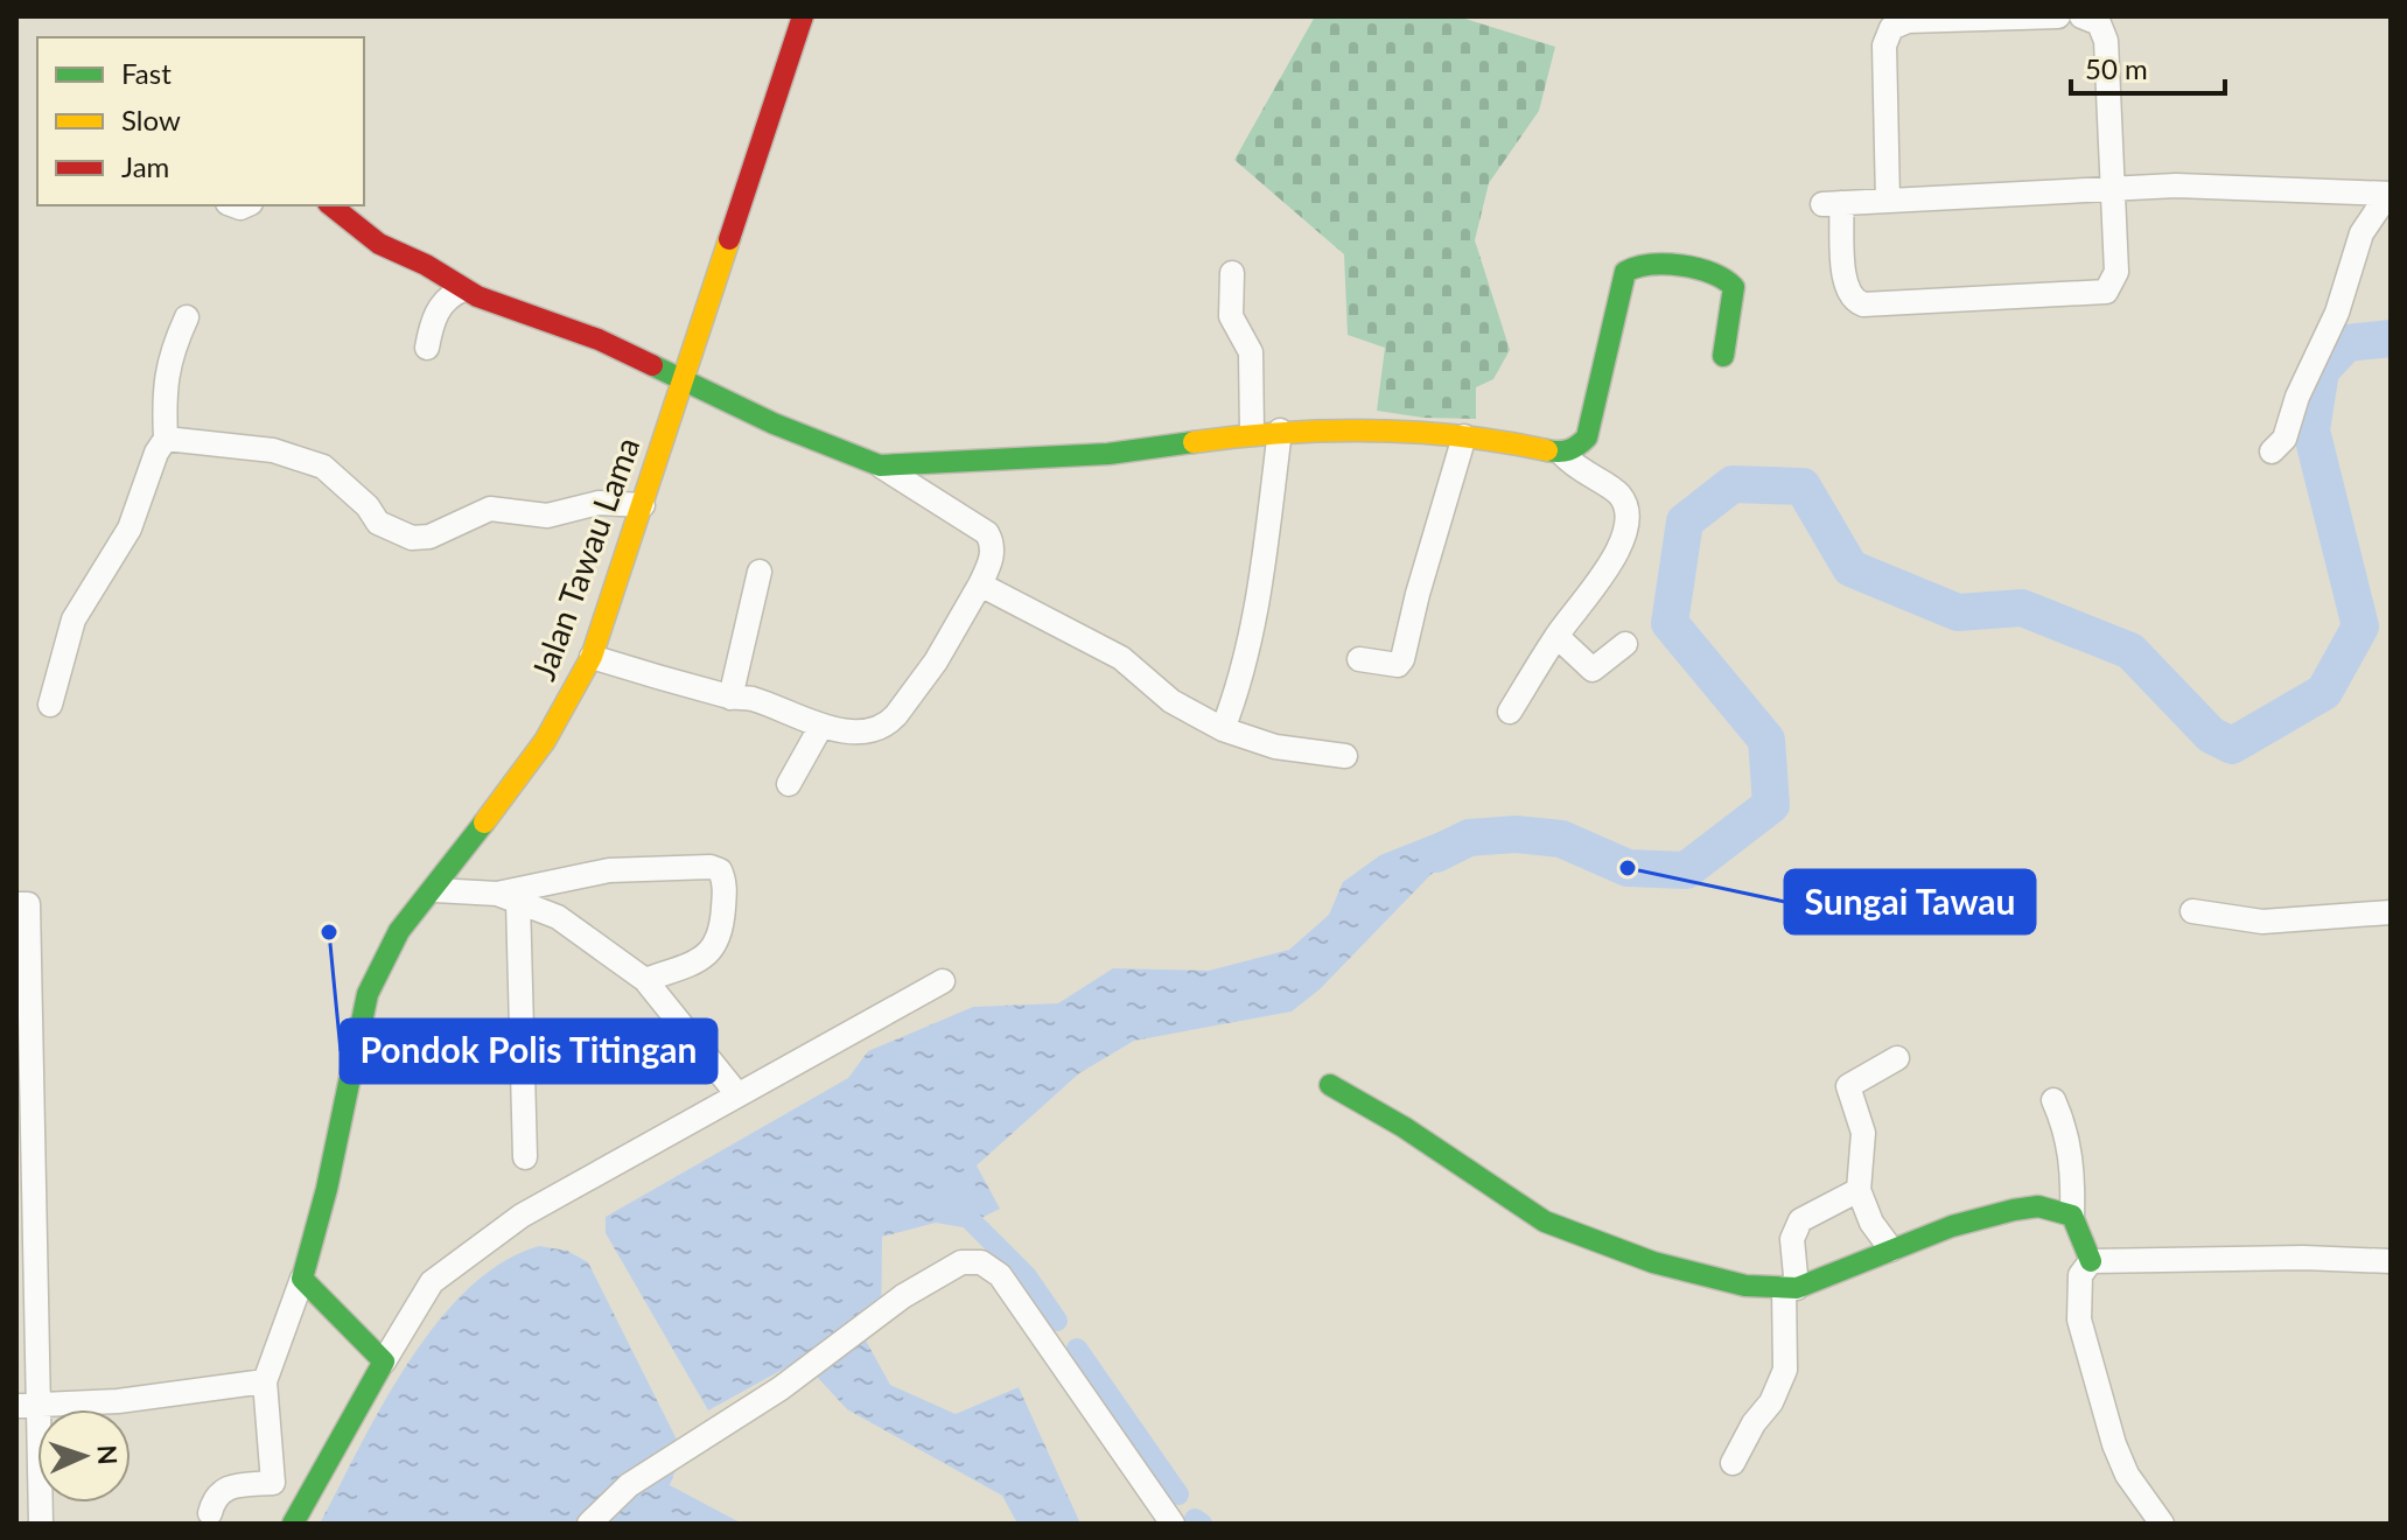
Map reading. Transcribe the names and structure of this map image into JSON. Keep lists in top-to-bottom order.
{
  "streets": {
    "street": ["Jalan Tawau Lama"]
  },
  "places": ["Sungai Tawau", "Pondok Polis Titingan"],
  "legend": ["Fast", "Slow", "Jam"],
  "scale_bar": "50 m",
  "north": "right"
}
